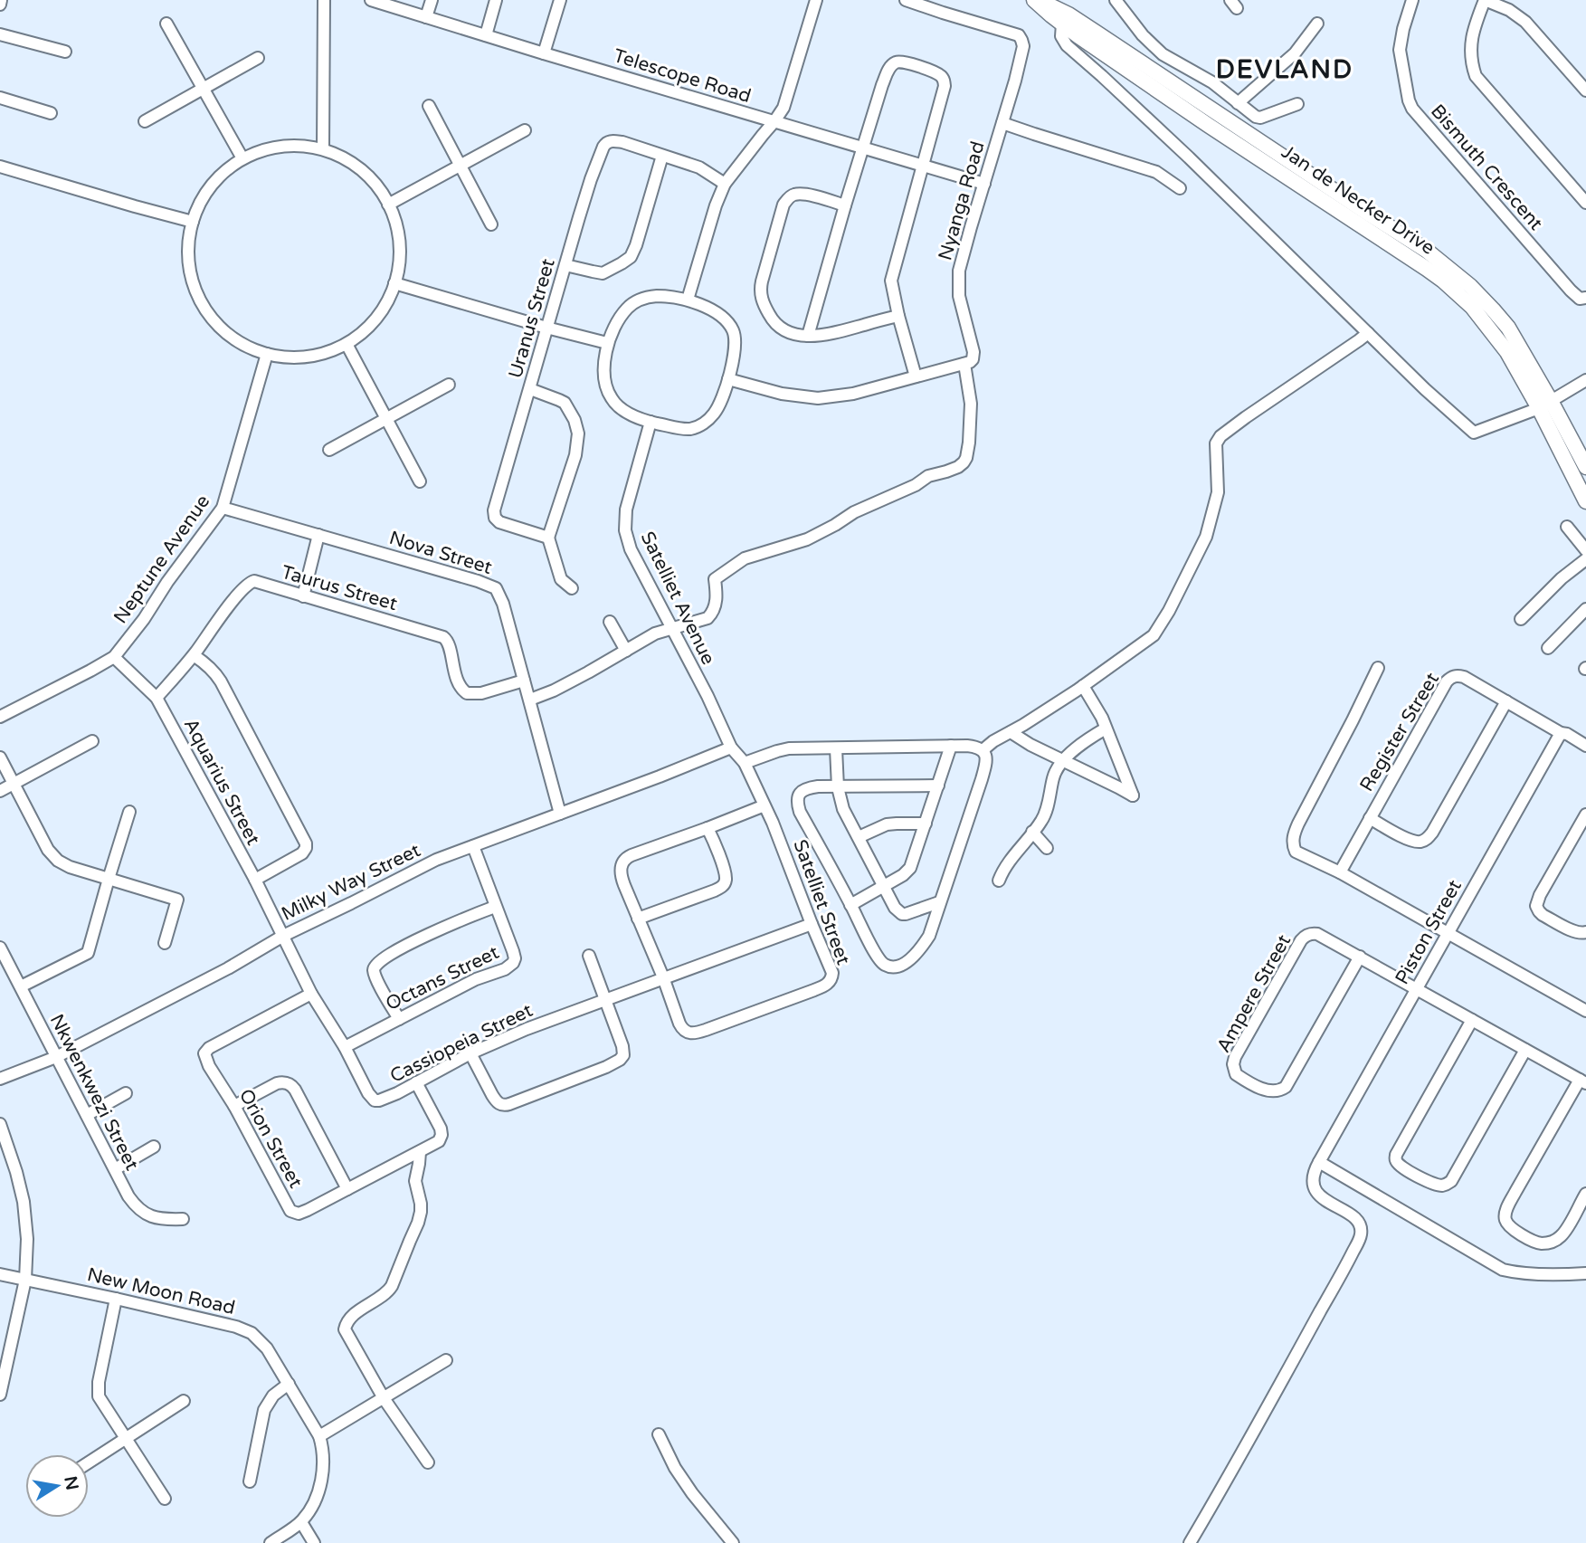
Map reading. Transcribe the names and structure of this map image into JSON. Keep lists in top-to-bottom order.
{
  "streets": {
    "main road": ["Jan de Necker Drive"],
    "street": [
      "Telescope Road",
      "Bismuth Crescent",
      "Nyanga Road",
      "Uranus Street",
      "Nova Street",
      "Neptune Avenue",
      "Taurus Street",
      "Satelliet Avenue",
      "Register Street",
      "Aquarius Street",
      "Milky Way Street",
      "Satelliet Street",
      "Piston Street",
      "Octans Street",
      "Ampere Street",
      "Cassiopeia Street",
      "Nkwenkwezi Street",
      "Orion Street",
      "New Moon Road"
    ]
  },
  "crossings": [
    ["Telescope Road", "Nyanga Road"],
    ["Nova Street", "Neptune Avenue"],
    ["Nova Street", "Taurus Street"],
    ["Nova Street", "Milky Way Street"],
    ["Neptune Avenue", "Aquarius Street"],
    ["Taurus Street", "Aquarius Street"],
    ["Satelliet Avenue", "Milky Way Street"],
    ["Satelliet Avenue", "Satelliet Street"],
    ["Register Street", "Piston Street"],
    ["Aquarius Street", "Milky Way Street"],
    ["Aquarius Street", "Cassiopeia Street"],
    ["Milky Way Street", "Satelliet Street"],
    ["Milky Way Street", "Octans Street"],
    ["Milky Way Street", "Cassiopeia Street"],
    ["Milky Way Street", "Nkwenkwezi Street"],
    ["Satelliet Street", "Cassiopeia Street"],
    ["Piston Street", "Ampere Street"],
    ["Octans Street", "Cassiopeia Street"],
    ["Cassiopeia Street", "Orion Street"]
  ],
  "districts": ["DEVLAND"],
  "north": "right"
}
